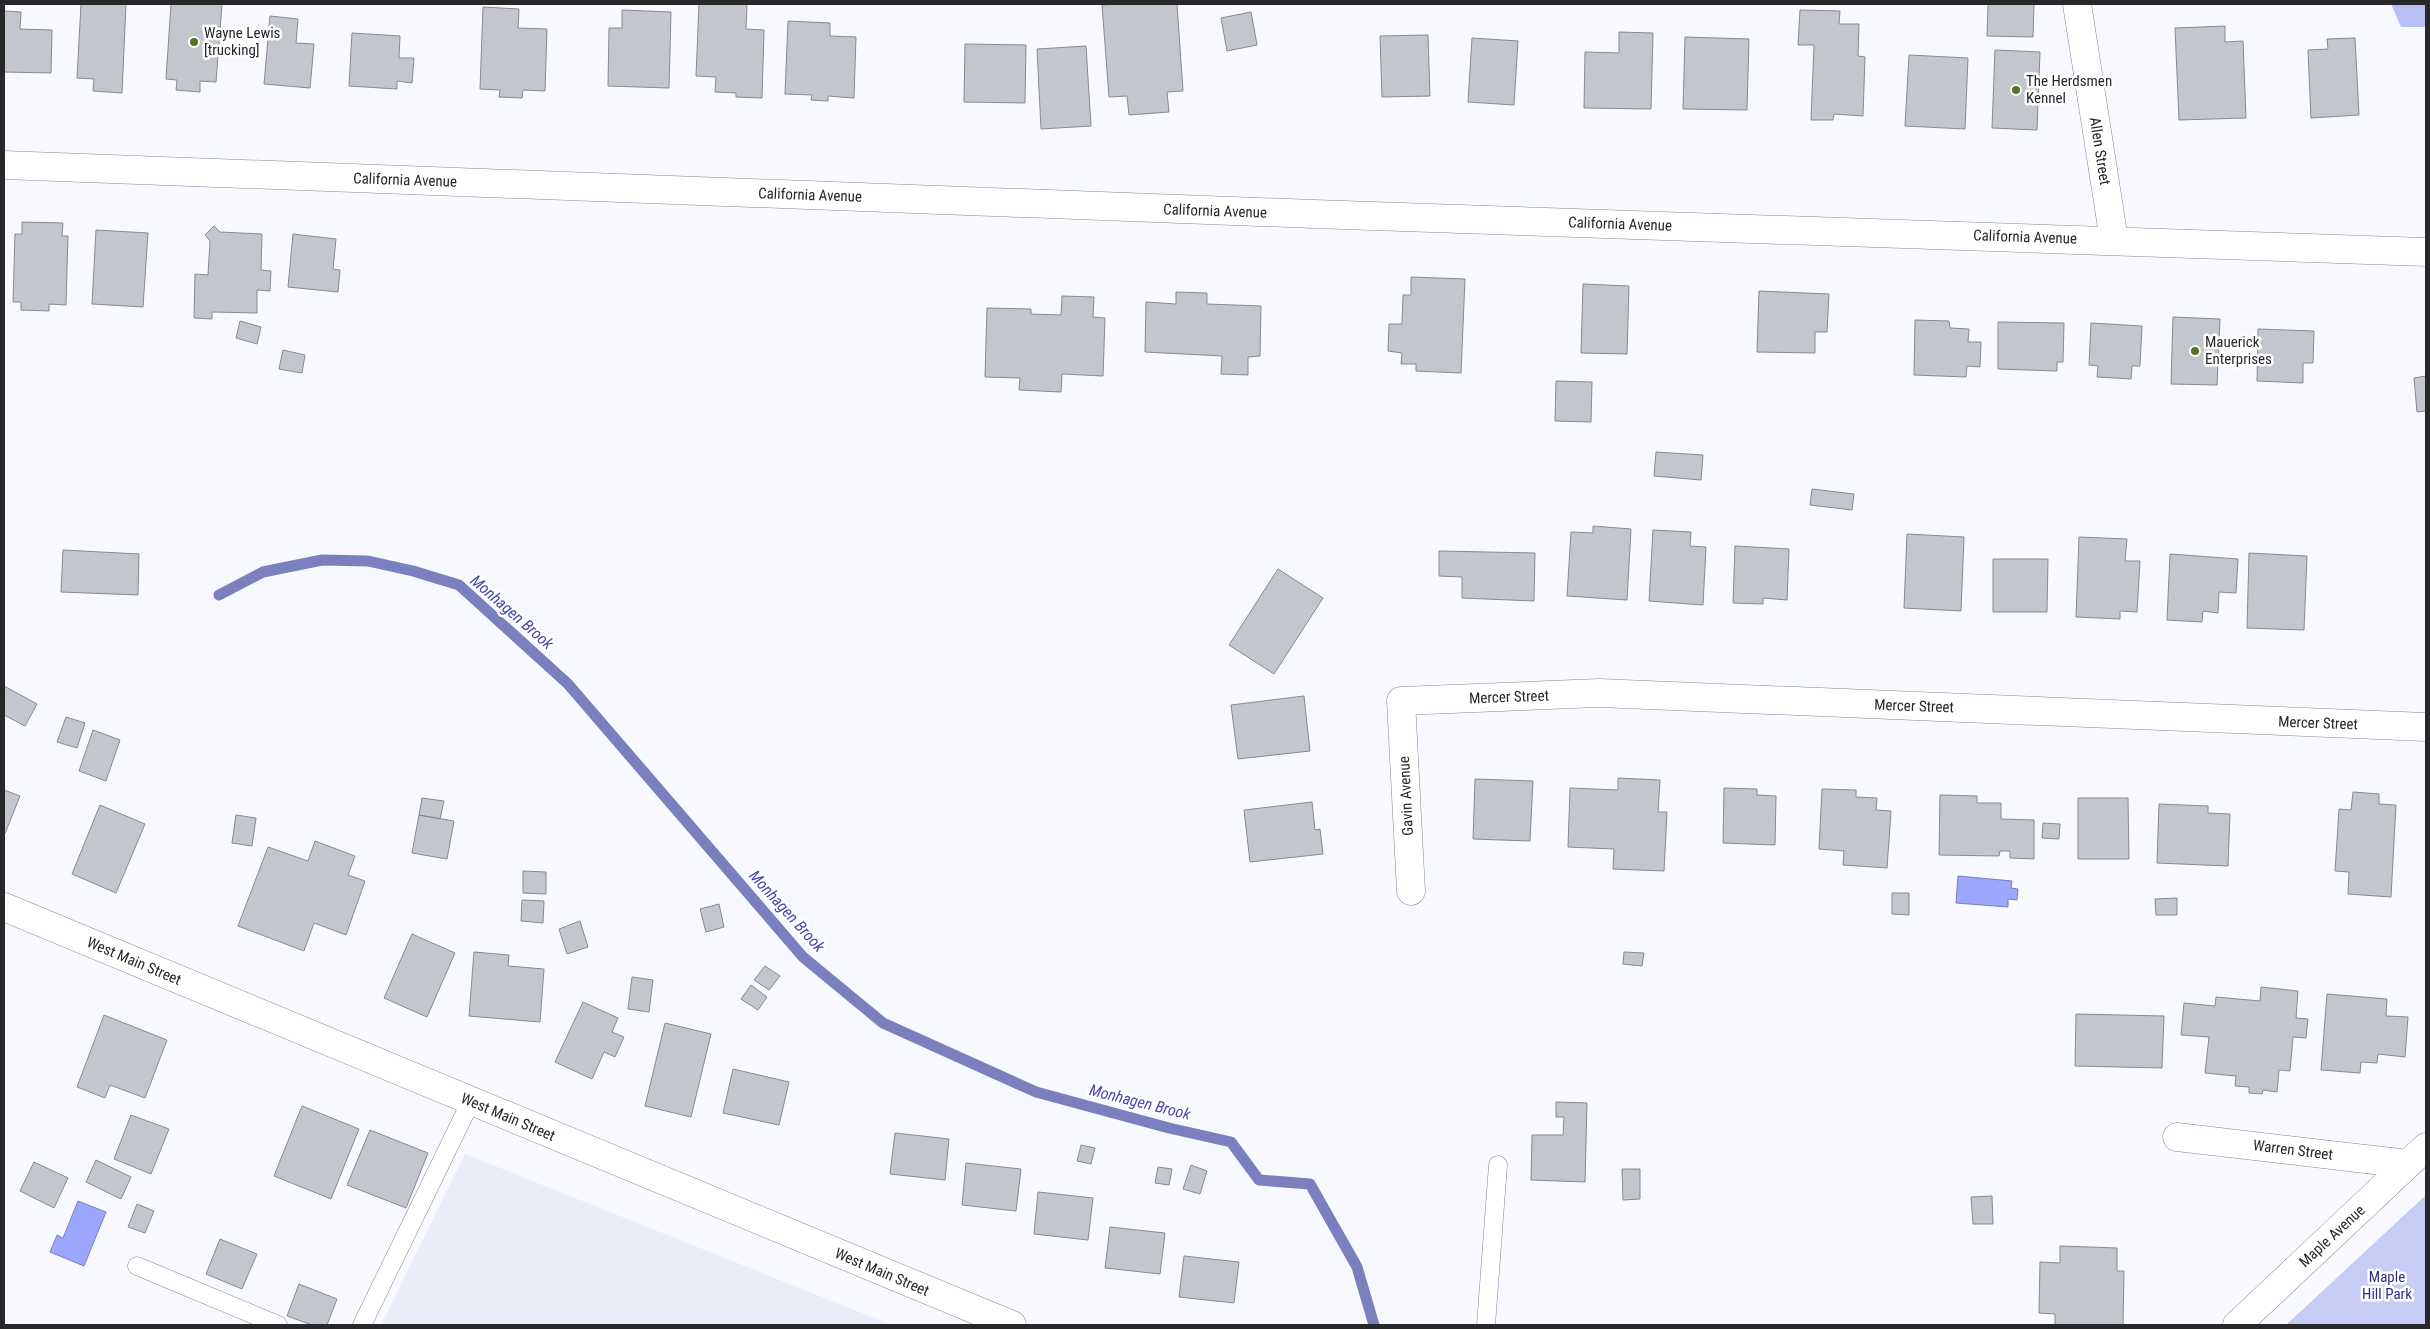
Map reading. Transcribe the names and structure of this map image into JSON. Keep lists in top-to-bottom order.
{
  "streets": {
    "street": [
      "Allen Street",
      "California Avenue",
      "Mercer Street",
      "Gavin Avenue",
      "West Main Street",
      "Warren Street",
      "Maple Avenue"
    ]
  },
  "crossings": [
    ["Allen Street", "California Avenue"],
    ["Mercer Street", "Gavin Avenue"],
    ["Warren Street", "Maple Avenue"]
  ],
  "water": ["Monhagen Brook"],
  "parks": ["Maple Hill Park"],
  "places": ["Wayne Lewis [trucking]", "The Herdsmen Kennel", "Mauerick Enterprises"]
}
